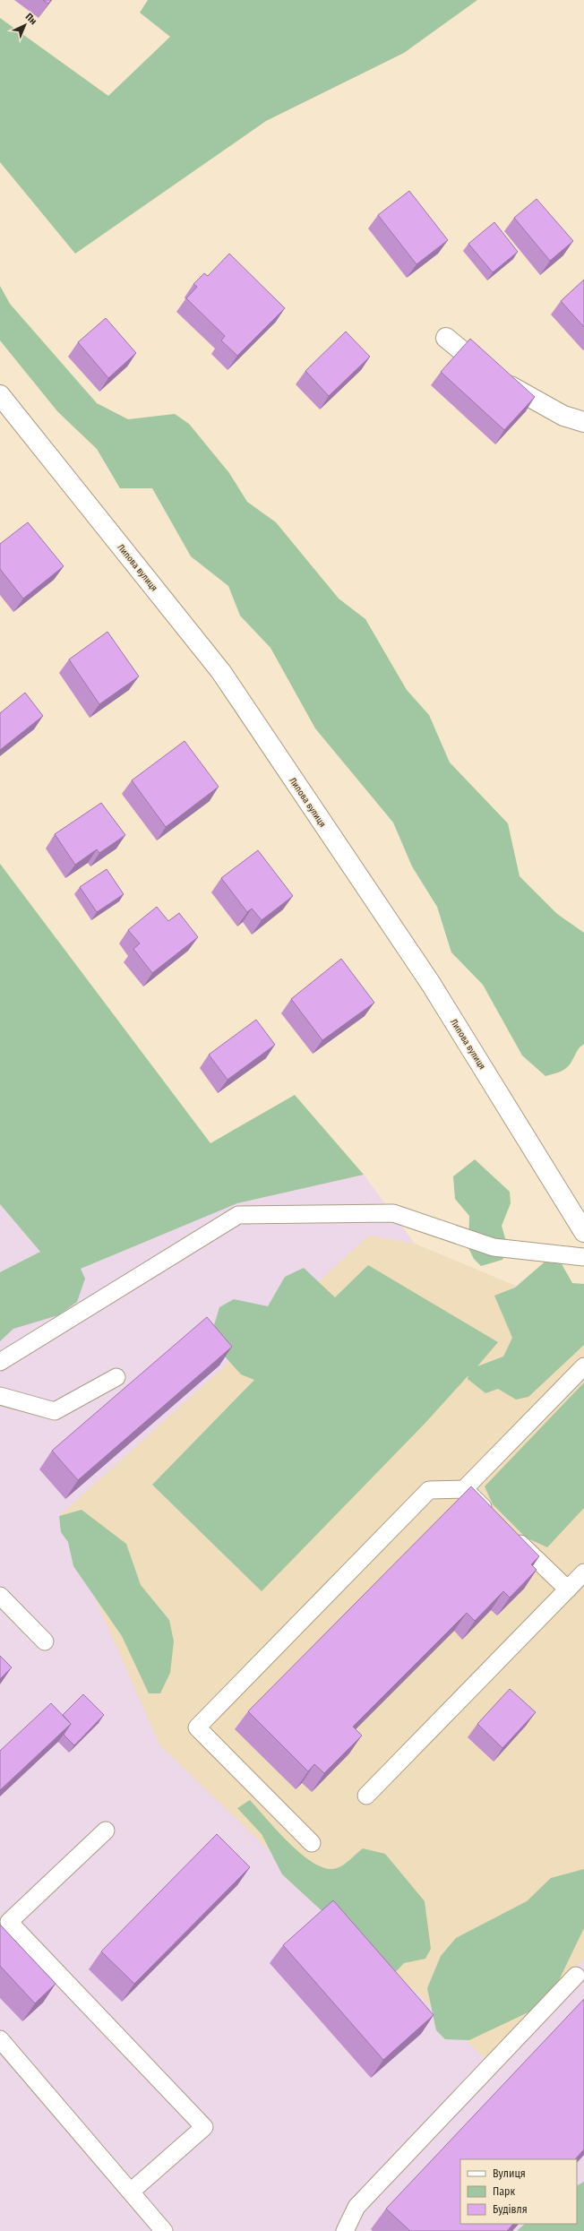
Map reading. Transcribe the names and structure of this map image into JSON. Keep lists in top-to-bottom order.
{
  "streets": {
    "street": ["Липова вулиця"]
  },
  "legend": ["Вулиця", "Парк", "Будівля"],
  "north": "top right"
}
